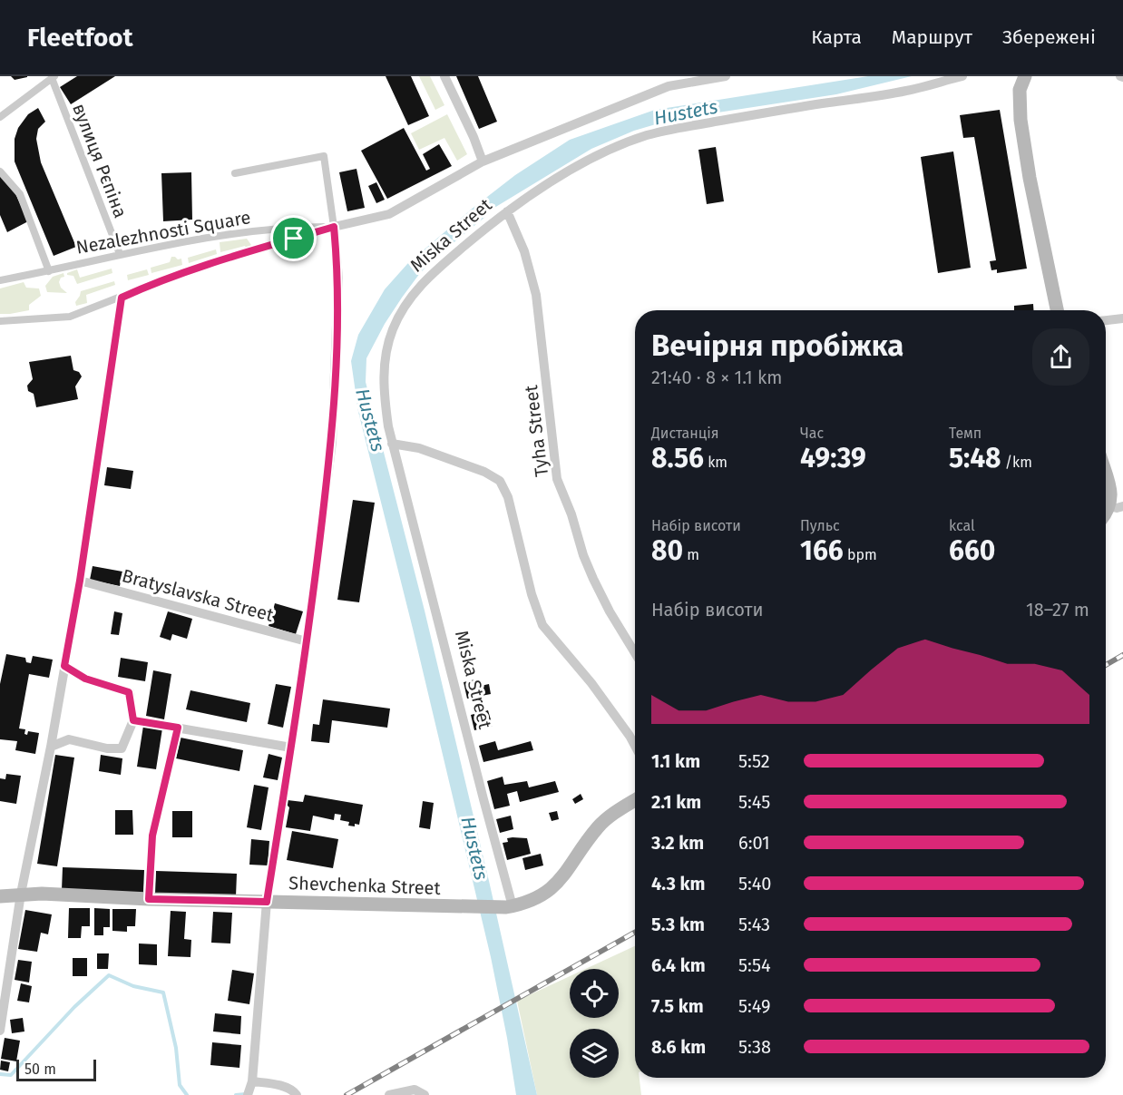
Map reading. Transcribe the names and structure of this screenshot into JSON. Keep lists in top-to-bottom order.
{
  "streets": {
    "main road": ["Shevchenka Street"],
    "street": [
      "вулиця Рєпіна",
      "Nezalezhnosti Square",
      "Miska Street",
      "Tyha Street",
      "Bratyslavska Street"
    ]
  },
  "crossings": [
    ["вулиця Рєпіна", "Nezalezhnosti Square"],
    ["Miska Street", "Tyha Street"],
    ["Miska Street", "Shevchenka Street"]
  ],
  "water": ["Hustets"],
  "scale_bar": "50 m",
  "page": {
    "header": "Fleetfoot",
    "nav": ["Карта", "Маршрут", "Збережені"],
    "heading": ["Вечірня пробіжка", "21:40 · 8 × 1.1 km"],
    "stats": [
      ["Дистанція", "8.56 km"],
      ["Час", "49:39"],
      ["Темп", "5:48 /km"],
      ["Набір висоти", "80 m"],
      ["Пульс", "166 bpm"],
      ["kcal", "660"]
    ],
    "chart": ["Набір висоти", "18–27 m"],
    "list": [
      {
        "name": "1.1 km",
        "note": "5:52"
      },
      {
        "name": "2.1 km",
        "note": "5:45"
      },
      {
        "name": "3.2 km",
        "note": "6:01"
      },
      {
        "name": "4.3 km",
        "note": "5:40"
      },
      {
        "name": "5.3 km",
        "note": "5:43"
      },
      {
        "name": "6.4 km",
        "note": "5:54"
      },
      {
        "name": "7.5 km",
        "note": "5:49"
      },
      {
        "name": "8.6 km",
        "note": "5:38"
      }
    ],
    "scale": "50 m"
  }
}
